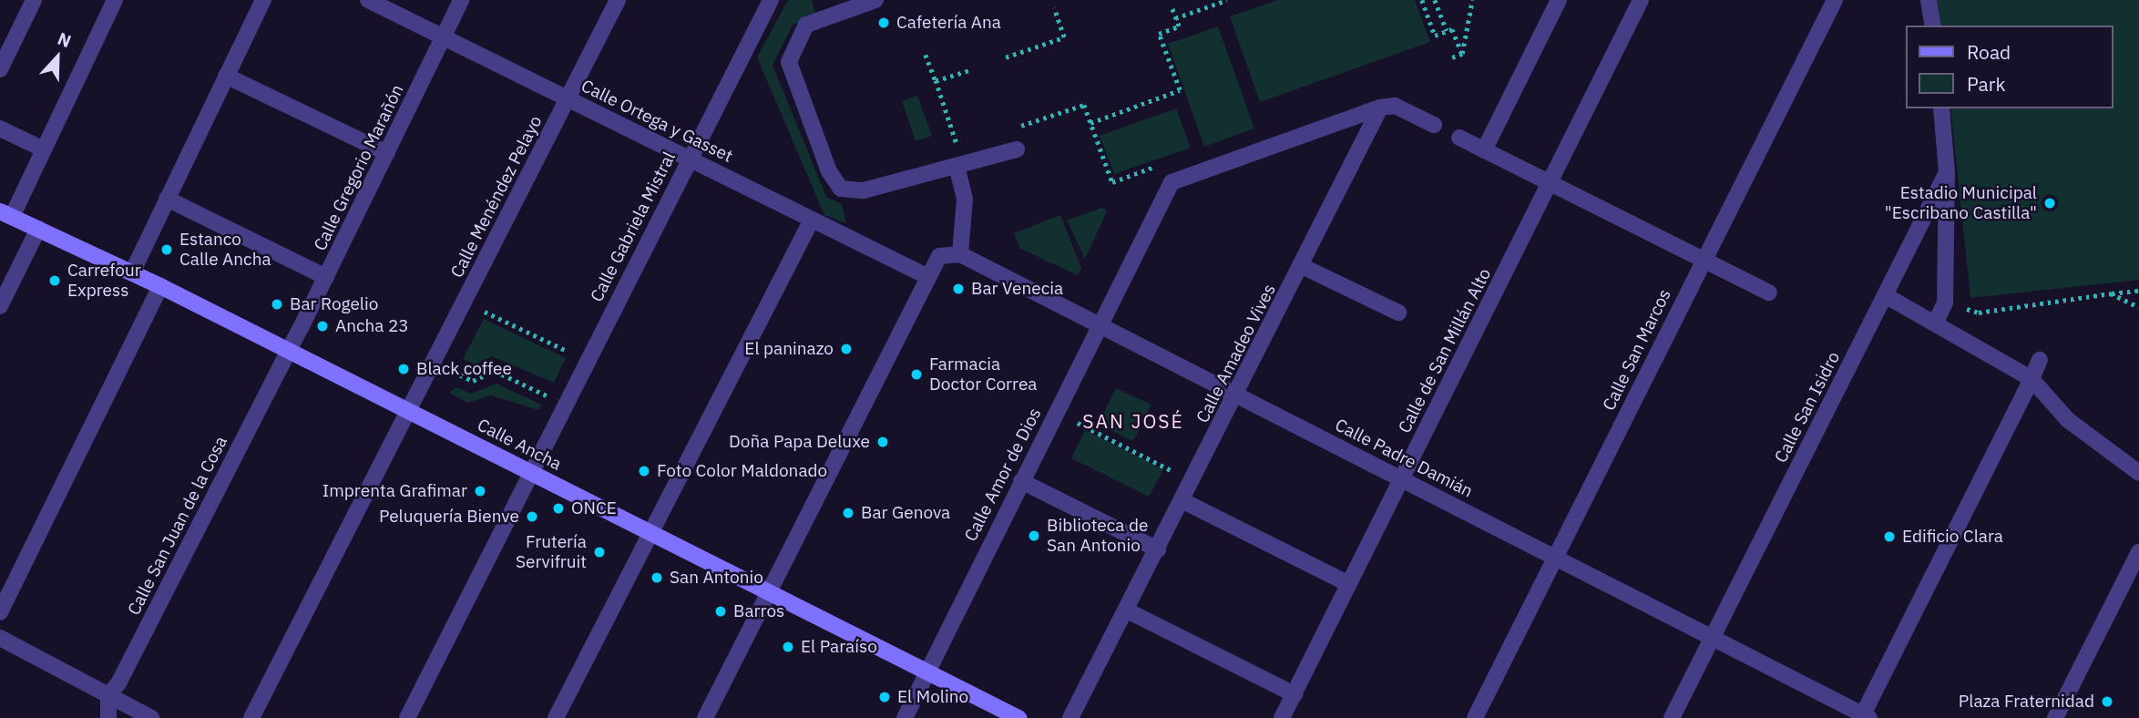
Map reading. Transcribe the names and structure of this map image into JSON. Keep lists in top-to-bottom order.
{
  "streets": {
    "main road": ["Calle Ancha"],
    "street": [
      "Calle Ortega y Gasset",
      "Calle Gregorio Marañón",
      "Calle Menéndez Pelayo",
      "Calle Gabriela Mistral",
      "Calle San Marcos",
      "Calle de San Millán Alto",
      "Calle Amadeo Vives",
      "Calle San Isidro",
      "Calle Padre Damián",
      "Calle Amor de Dios",
      "Calle San Juan de la Cosa"
    ]
  },
  "crossings": [
    ["Calle Ortega y Gasset", "Calle Gregorio Marañón"],
    ["Calle Ortega y Gasset", "Calle Menéndez Pelayo"],
    ["Calle Ortega y Gasset", "Calle Gabriela Mistral"],
    ["Calle Gregorio Marañón", "Calle Ancha"],
    ["Calle Gregorio Marañón", "Calle San Juan de la Cosa"],
    ["Calle Menéndez Pelayo", "Calle Ancha"],
    ["Calle Gabriela Mistral", "Calle Ancha"],
    ["Calle San Marcos", "Calle Padre Damián"],
    ["Calle de San Millán Alto", "Calle Padre Damián"],
    ["Calle Amadeo Vives", "Calle Padre Damián"],
    ["Calle Amadeo Vives", "Calle Amor de Dios"],
    ["Calle San Isidro", "Calle Padre Damián"],
    ["Calle Ancha", "Calle Amor de Dios"],
    ["Calle Ancha", "Calle San Juan de la Cosa"],
    ["Calle Padre Damián", "Calle Amor de Dios"]
  ],
  "districts": ["SAN JOSÉ"],
  "places": [
    "Cafetería Ana",
    "Estadio Municipal \"Escribano Castilla\"",
    "Estanco Calle Ancha",
    "Carrefour Express",
    "Bar Venecia",
    "Bar Rogelio",
    "Ancha 23",
    "El paninazo",
    "Black coffee",
    "Farmacia Doctor Correa",
    "Doña Papa Deluxe",
    "Foto Color Maldonado",
    "Imprenta Grafimar",
    "ONCE",
    "Bar Genova",
    "Peluquería Bienve",
    "Biblioteca de San Antonio",
    "Edificio Clara",
    "Frutería Servifruit",
    "San Antonio",
    "Barros",
    "El Paraíso",
    "El Molino",
    "Plaza Fraternidad"
  ],
  "legend": ["Road", "Park"],
  "north": "top"
}
